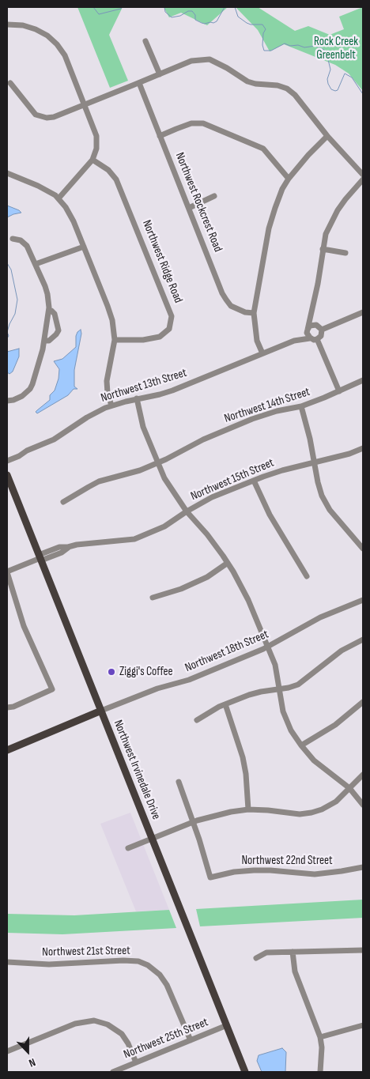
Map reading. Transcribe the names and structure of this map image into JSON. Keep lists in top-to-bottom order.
{
  "streets": {
    "main road": ["Northwest 18th Street", "Northwest Irvinedale Drive"],
    "street": [
      "Northwest Rockcrest Road",
      "Northwest Ridge Road",
      "Northwest 13th Street",
      "Northwest 14th Street",
      "Northwest 15th Street",
      "Northwest 22nd Street",
      "Northwest 21st Street",
      "Northwest 25th Street"
    ]
  },
  "crossings": [
    ["Northwest 15th Street", "Northwest Irvinedale Drive"],
    ["Northwest 18th Street", "Northwest Irvinedale Drive"],
    ["Northwest Irvinedale Drive", "Northwest 25th Street"],
    ["Northwest 21st Street", "Northwest 25th Street"]
  ],
  "parks": ["Rock Creek Greenbelt"],
  "places": ["Ziggi's Coffee"],
  "north": "bottom"
}
